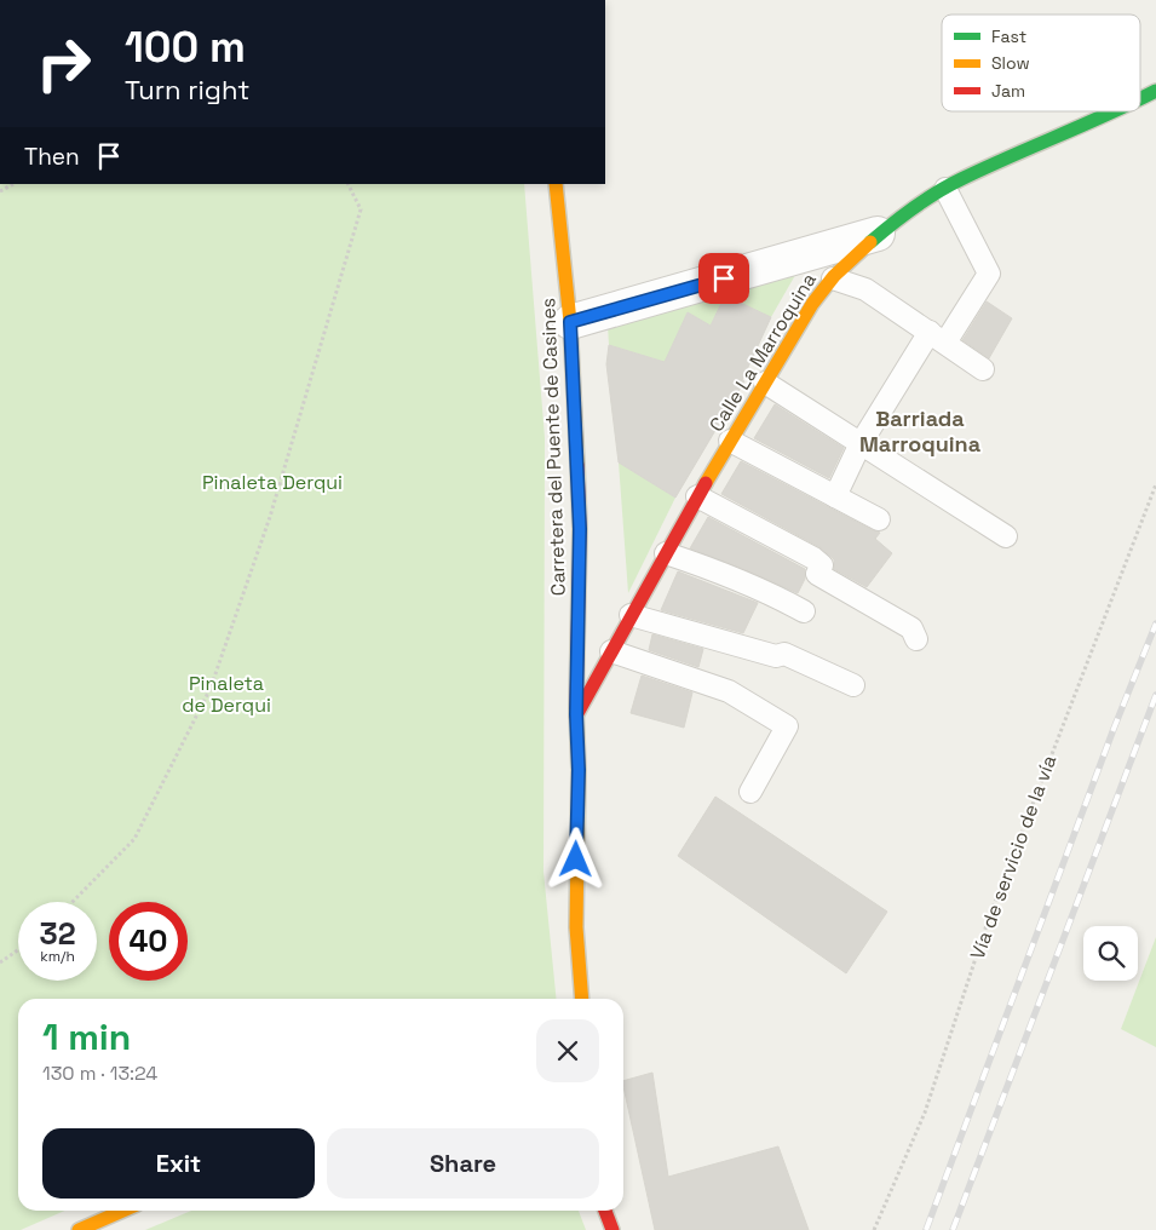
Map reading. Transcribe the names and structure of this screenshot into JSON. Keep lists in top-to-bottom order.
{
  "streets": {
    "street": ["Calle La Marroquina", "Carretera del Puente de Casines"],
    "path": ["Vía de servicio de la vía"]
  },
  "crossings": [
    ["Calle La Marroquina", "Carretera del Puente de Casines"]
  ],
  "districts": ["Barriada Marroquina"],
  "parks": ["Pinaleta Derqui", "Pinaleta de Derqui"],
  "legend": ["Fast", "Slow", "Jam"],
  "page": {
    "turn": ["100 m", "Turn right"],
    "then": "Then",
    "speed": "32 km/h",
    "limit": "40",
    "heading": ["1 min", "130 m · 13:24"],
    "buttons": ["Exit", "Share"]
  }
}
